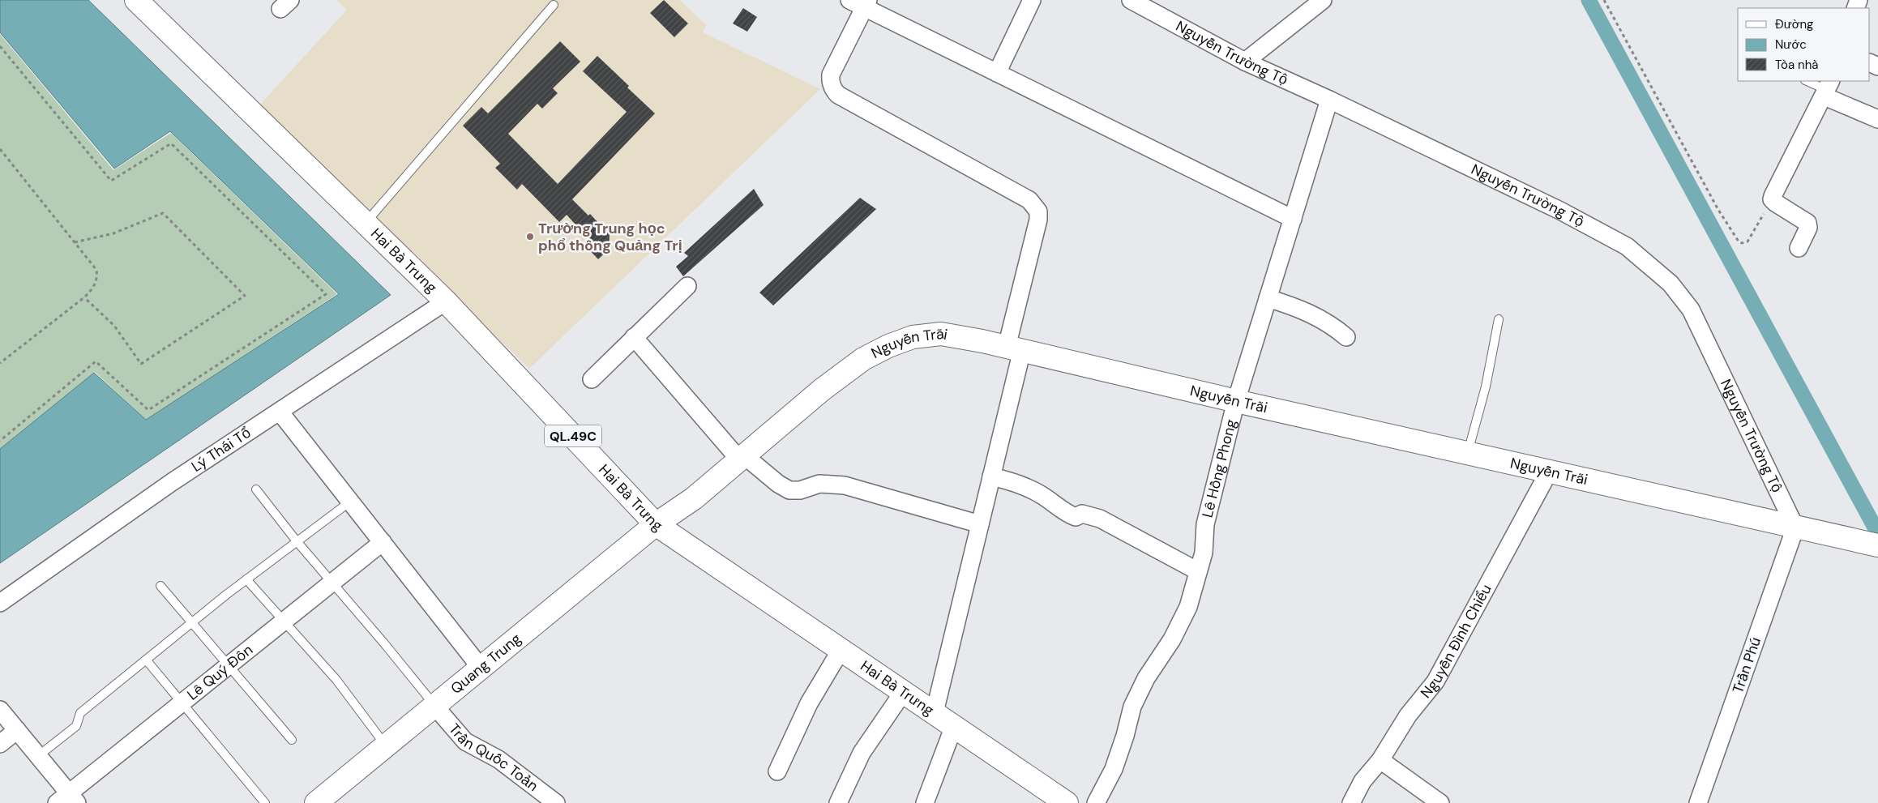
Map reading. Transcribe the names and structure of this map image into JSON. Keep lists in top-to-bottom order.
{
  "streets": {
    "street": [
      "Nguyễn Trường Tộ",
      "Hai Bà Trưng",
      "Nguyễn Trãi",
      "QL.49C",
      "Lý Thái Tổ",
      "Lê Hồng Phong",
      "Nguyễn Đình Chiểu",
      "Quang Trung",
      "Trần Phú",
      "Lê Quý Đôn",
      "Trần Quốc Toản"
    ]
  },
  "crossings": [
    ["Nguyễn Trường Tộ", "Nguyễn Trãi"],
    ["Nguyễn Trường Tộ", "Lê Hồng Phong"],
    ["Nguyễn Trường Tộ", "Trần Phú"],
    ["Hai Bà Trưng", "Nguyễn Trãi"],
    ["Hai Bà Trưng", "Lý Thái Tổ"],
    ["Hai Bà Trưng", "Quang Trung"],
    ["Nguyễn Trãi", "Lê Hồng Phong"],
    ["Nguyễn Trãi", "Nguyễn Đình Chiểu"],
    ["Nguyễn Trãi", "Quang Trung"],
    ["Nguyễn Trãi", "Trần Phú"],
    ["Quang Trung", "Trần Quốc Toản"]
  ],
  "places": ["Trường Trung học phổ thông Quảng Trị"],
  "legend": ["Đường", "Nước", "Tòa nhà"]
}
